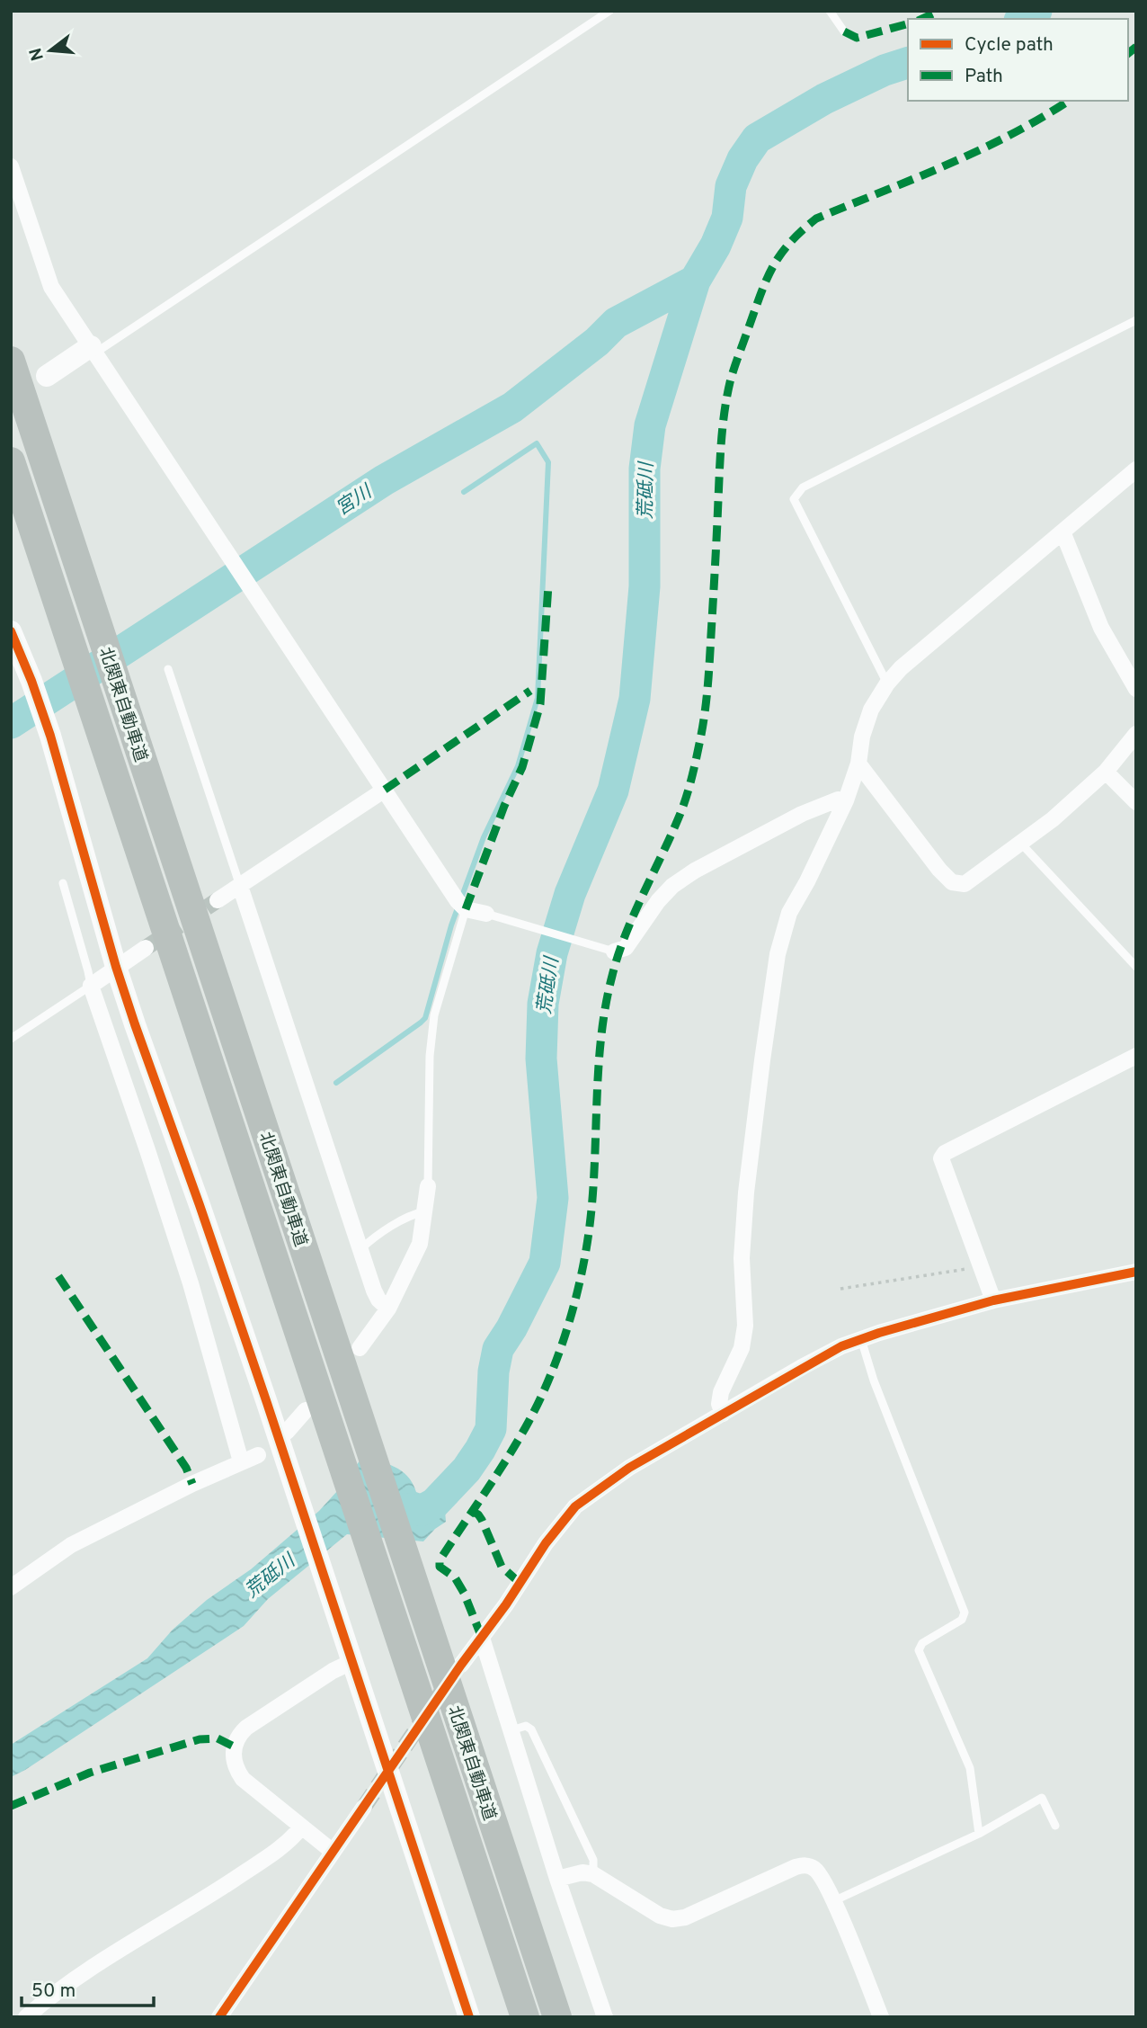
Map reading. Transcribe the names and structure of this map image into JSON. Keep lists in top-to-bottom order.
{
  "streets": {
    "highway": ["北関東自動車道"]
  },
  "water": ["荒砥川", "宮川"],
  "legend": ["Cycle path", "Path"],
  "scale_bar": "50 m",
  "north": "left"
}
